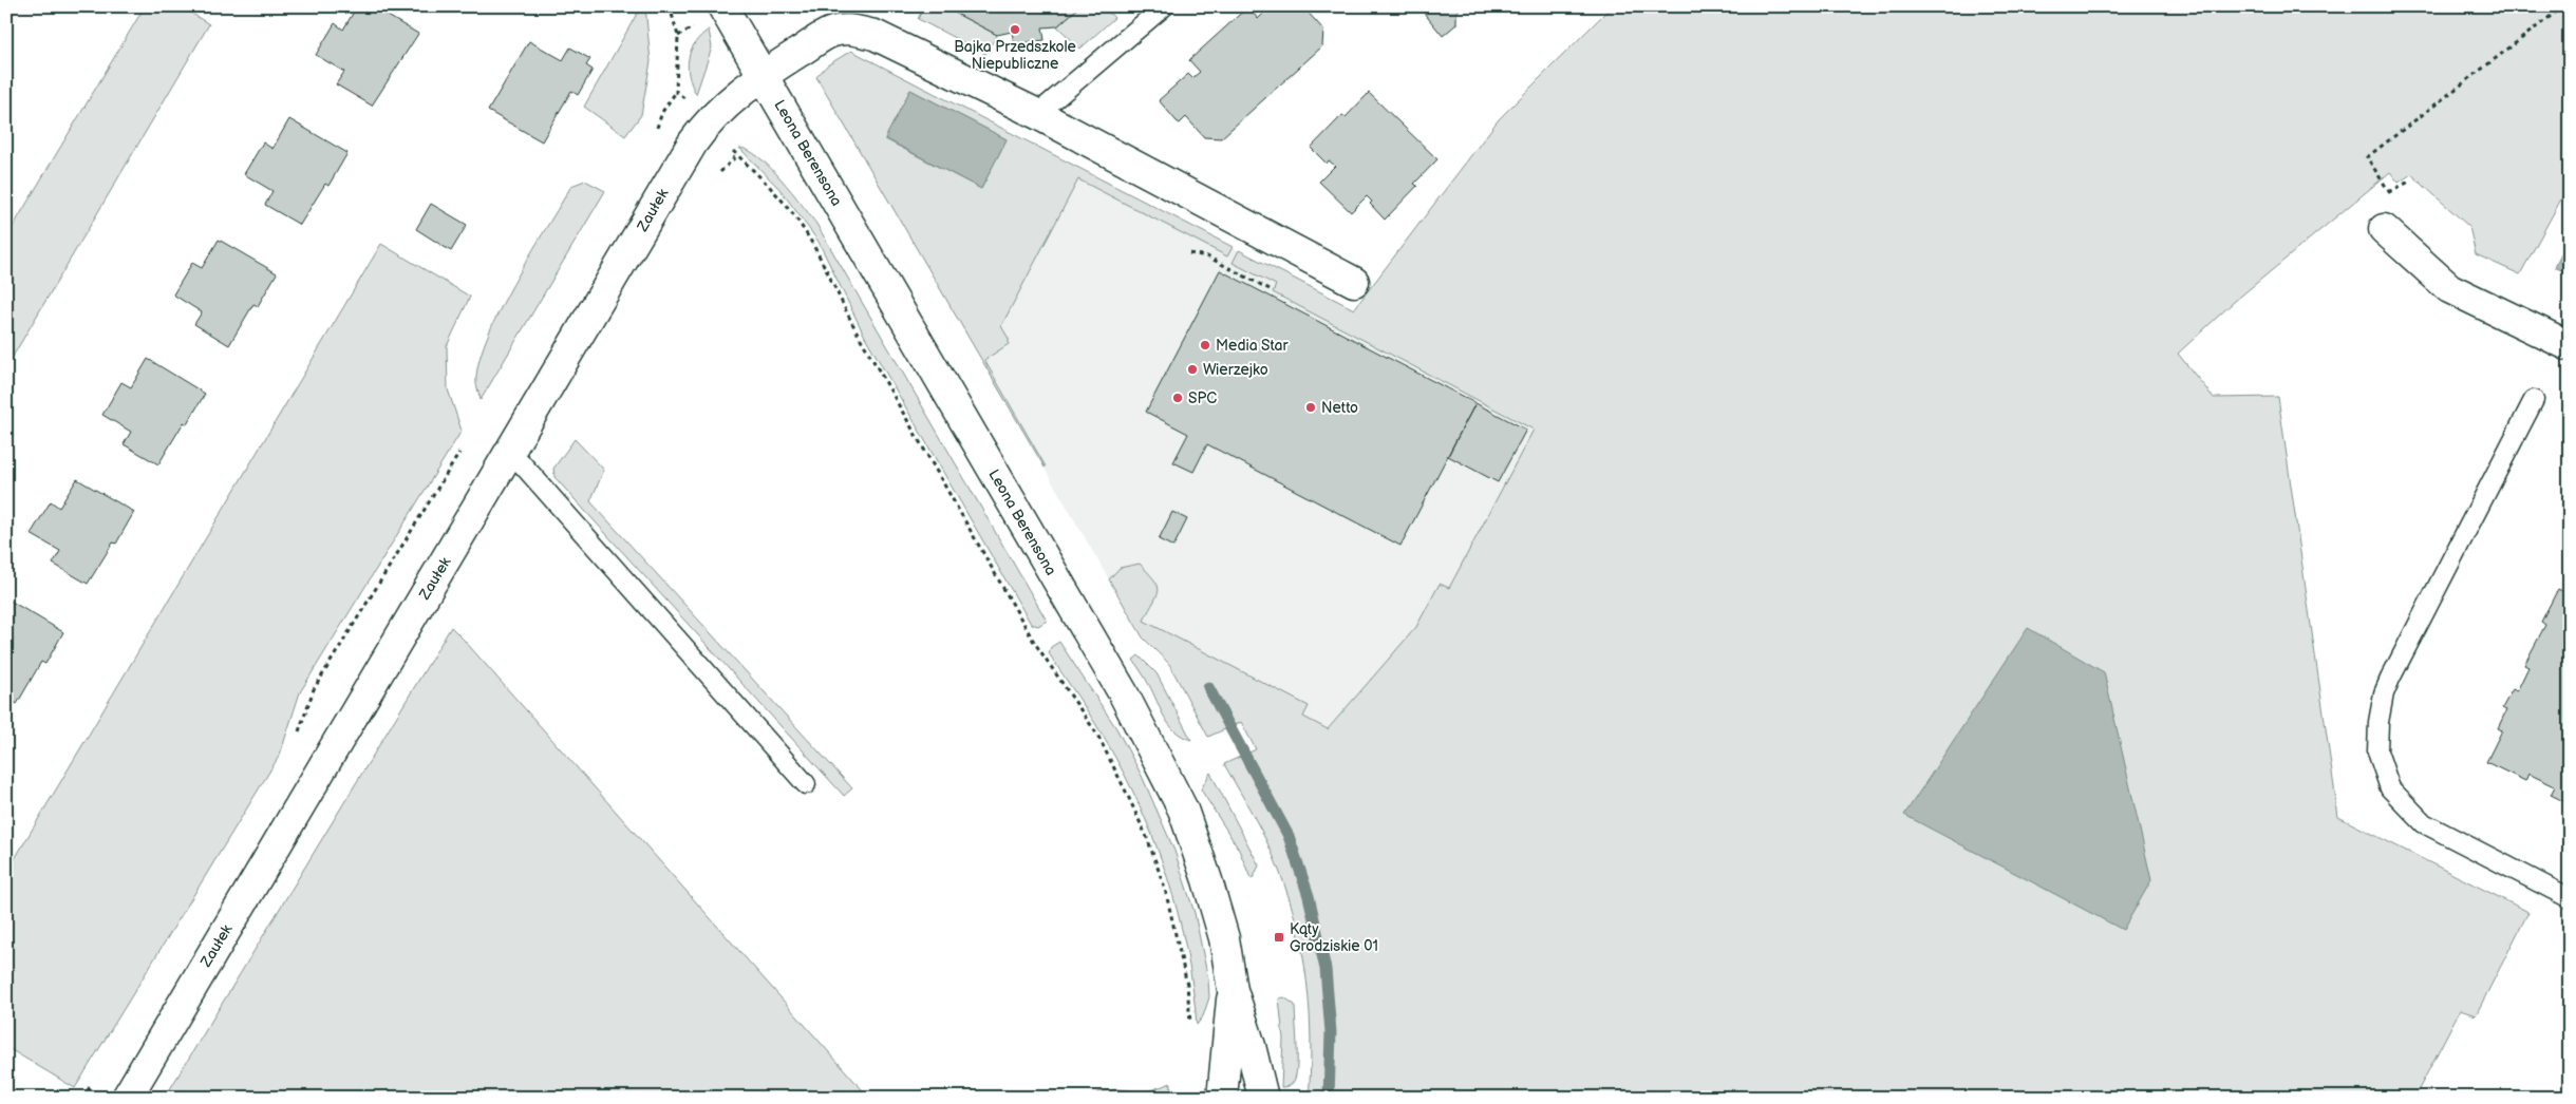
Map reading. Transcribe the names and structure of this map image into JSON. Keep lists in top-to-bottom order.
{
  "streets": {
    "street": ["Leona Berensona", "Zaułek"]
  },
  "crossings": [
    ["Leona Berensona", "Zaułek"]
  ],
  "places": {
    "other": [
      "Bajka Przedszkole Niepubliczne",
      "Media Star",
      "Wierzejko",
      "SPC",
      "Netto"
    ],
    "transit": ["Kąty Grodziskie 01"]
  }
}
